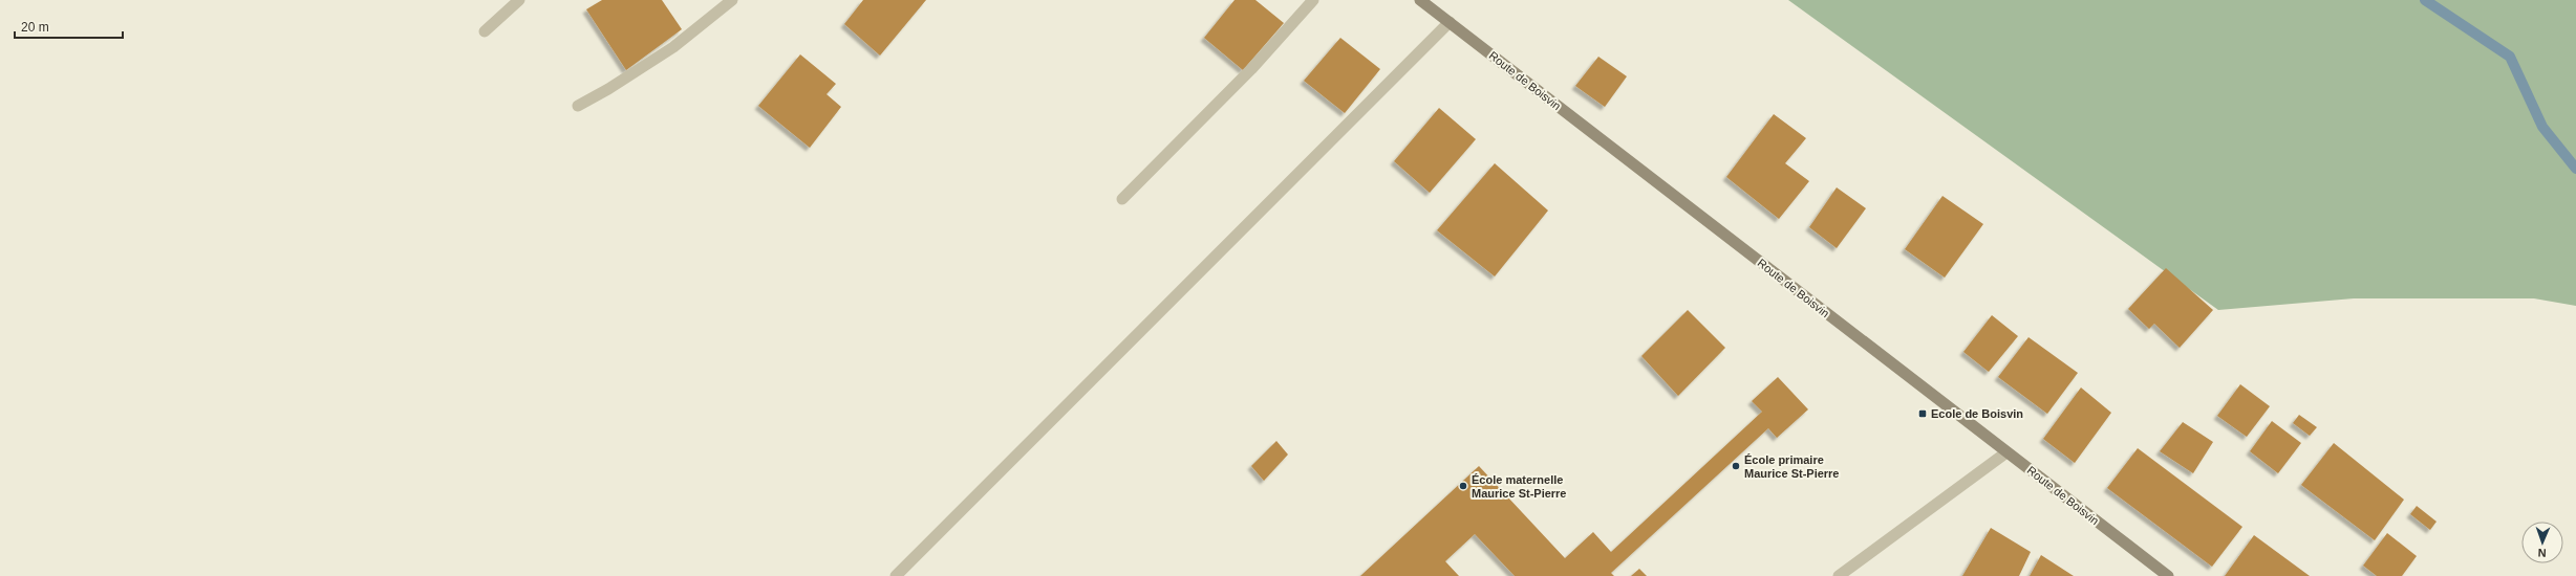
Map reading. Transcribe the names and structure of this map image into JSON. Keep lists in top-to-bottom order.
{
  "streets": {
    "main road": ["Route de Boisvin"]
  },
  "places": {
    "transit": ["Ecole de Boisvin"],
    "other": ["École primaire Maurice St-Pierre", "École maternelle Maurice St-Pierre"]
  },
  "scale_bar": "20 m",
  "north": "bottom"
}
